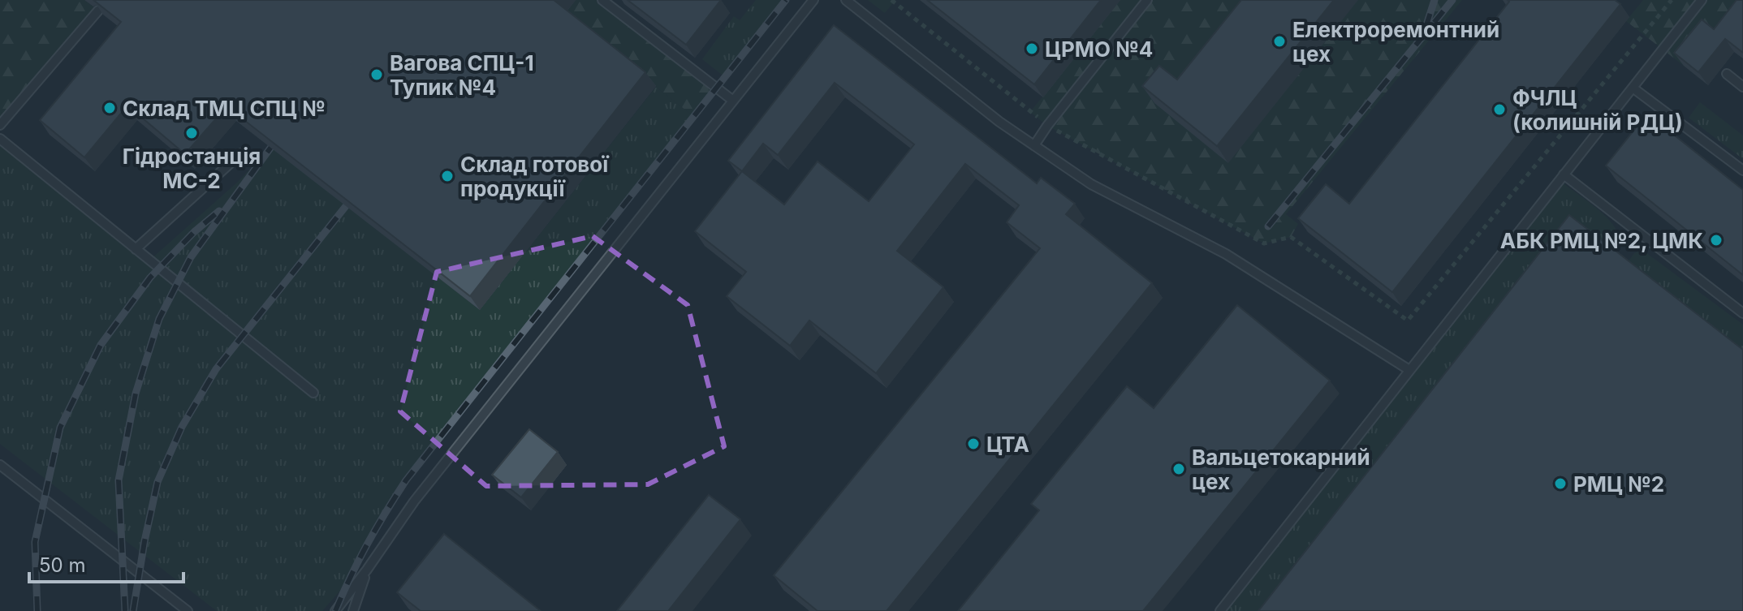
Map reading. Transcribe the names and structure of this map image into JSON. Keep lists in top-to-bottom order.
{
  "places": [
    "Електроремонтний цех",
    "ЦРМО №4",
    "Вагова СПЦ-1 Тупик №4",
    "Склад ТМЦ СПЦ №",
    "ФЧЛЦ (колишній РДЦ)",
    "Гідростанція МС-2",
    "Склад готової продукції",
    "АБК РМЦ №2, ЦМК",
    "ЦТА",
    "Вальцетокарний цех",
    "РМЦ №2"
  ],
  "scale_bar": "50 m"
}
